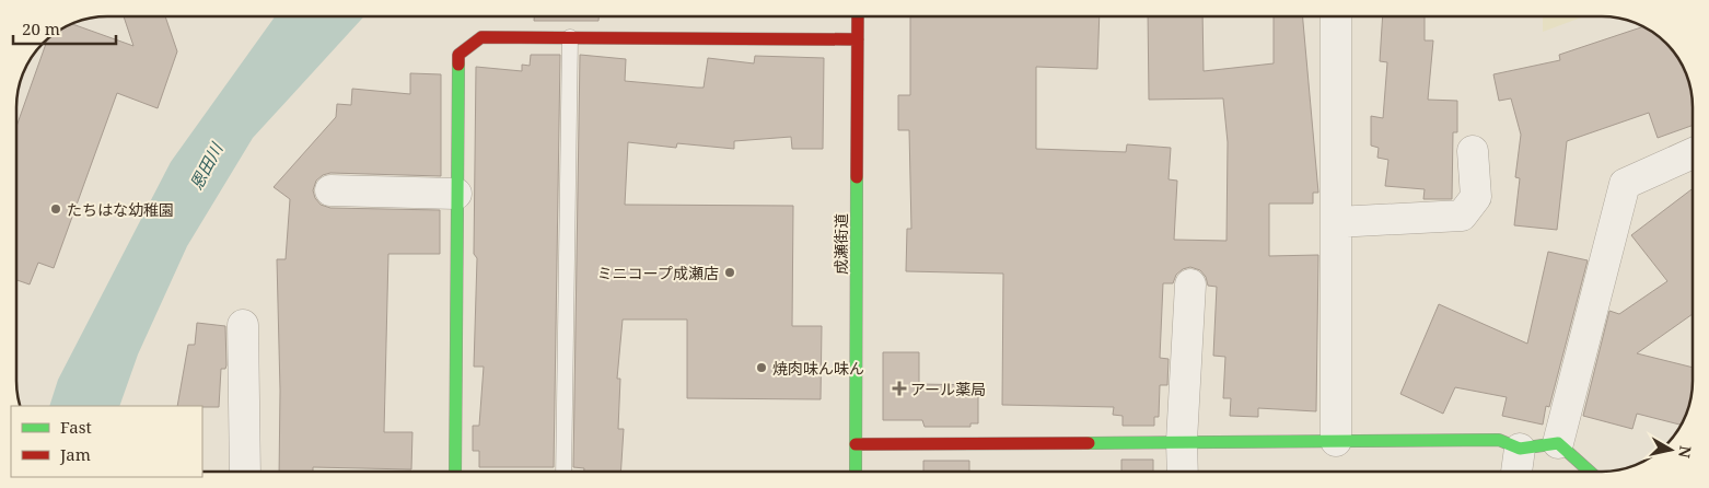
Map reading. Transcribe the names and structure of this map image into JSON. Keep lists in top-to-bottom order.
{
  "streets": {
    "street": ["成瀬街道"]
  },
  "water": ["恩田川"],
  "places": {
    "other": ["たちはな幼稚園", "ミニコープ成瀬店", "焼肉味ん味ん"],
    "health": ["アール薬局"]
  },
  "legend": ["Fast", "Jam"],
  "scale_bar": "20 m",
  "north": "right"
}
